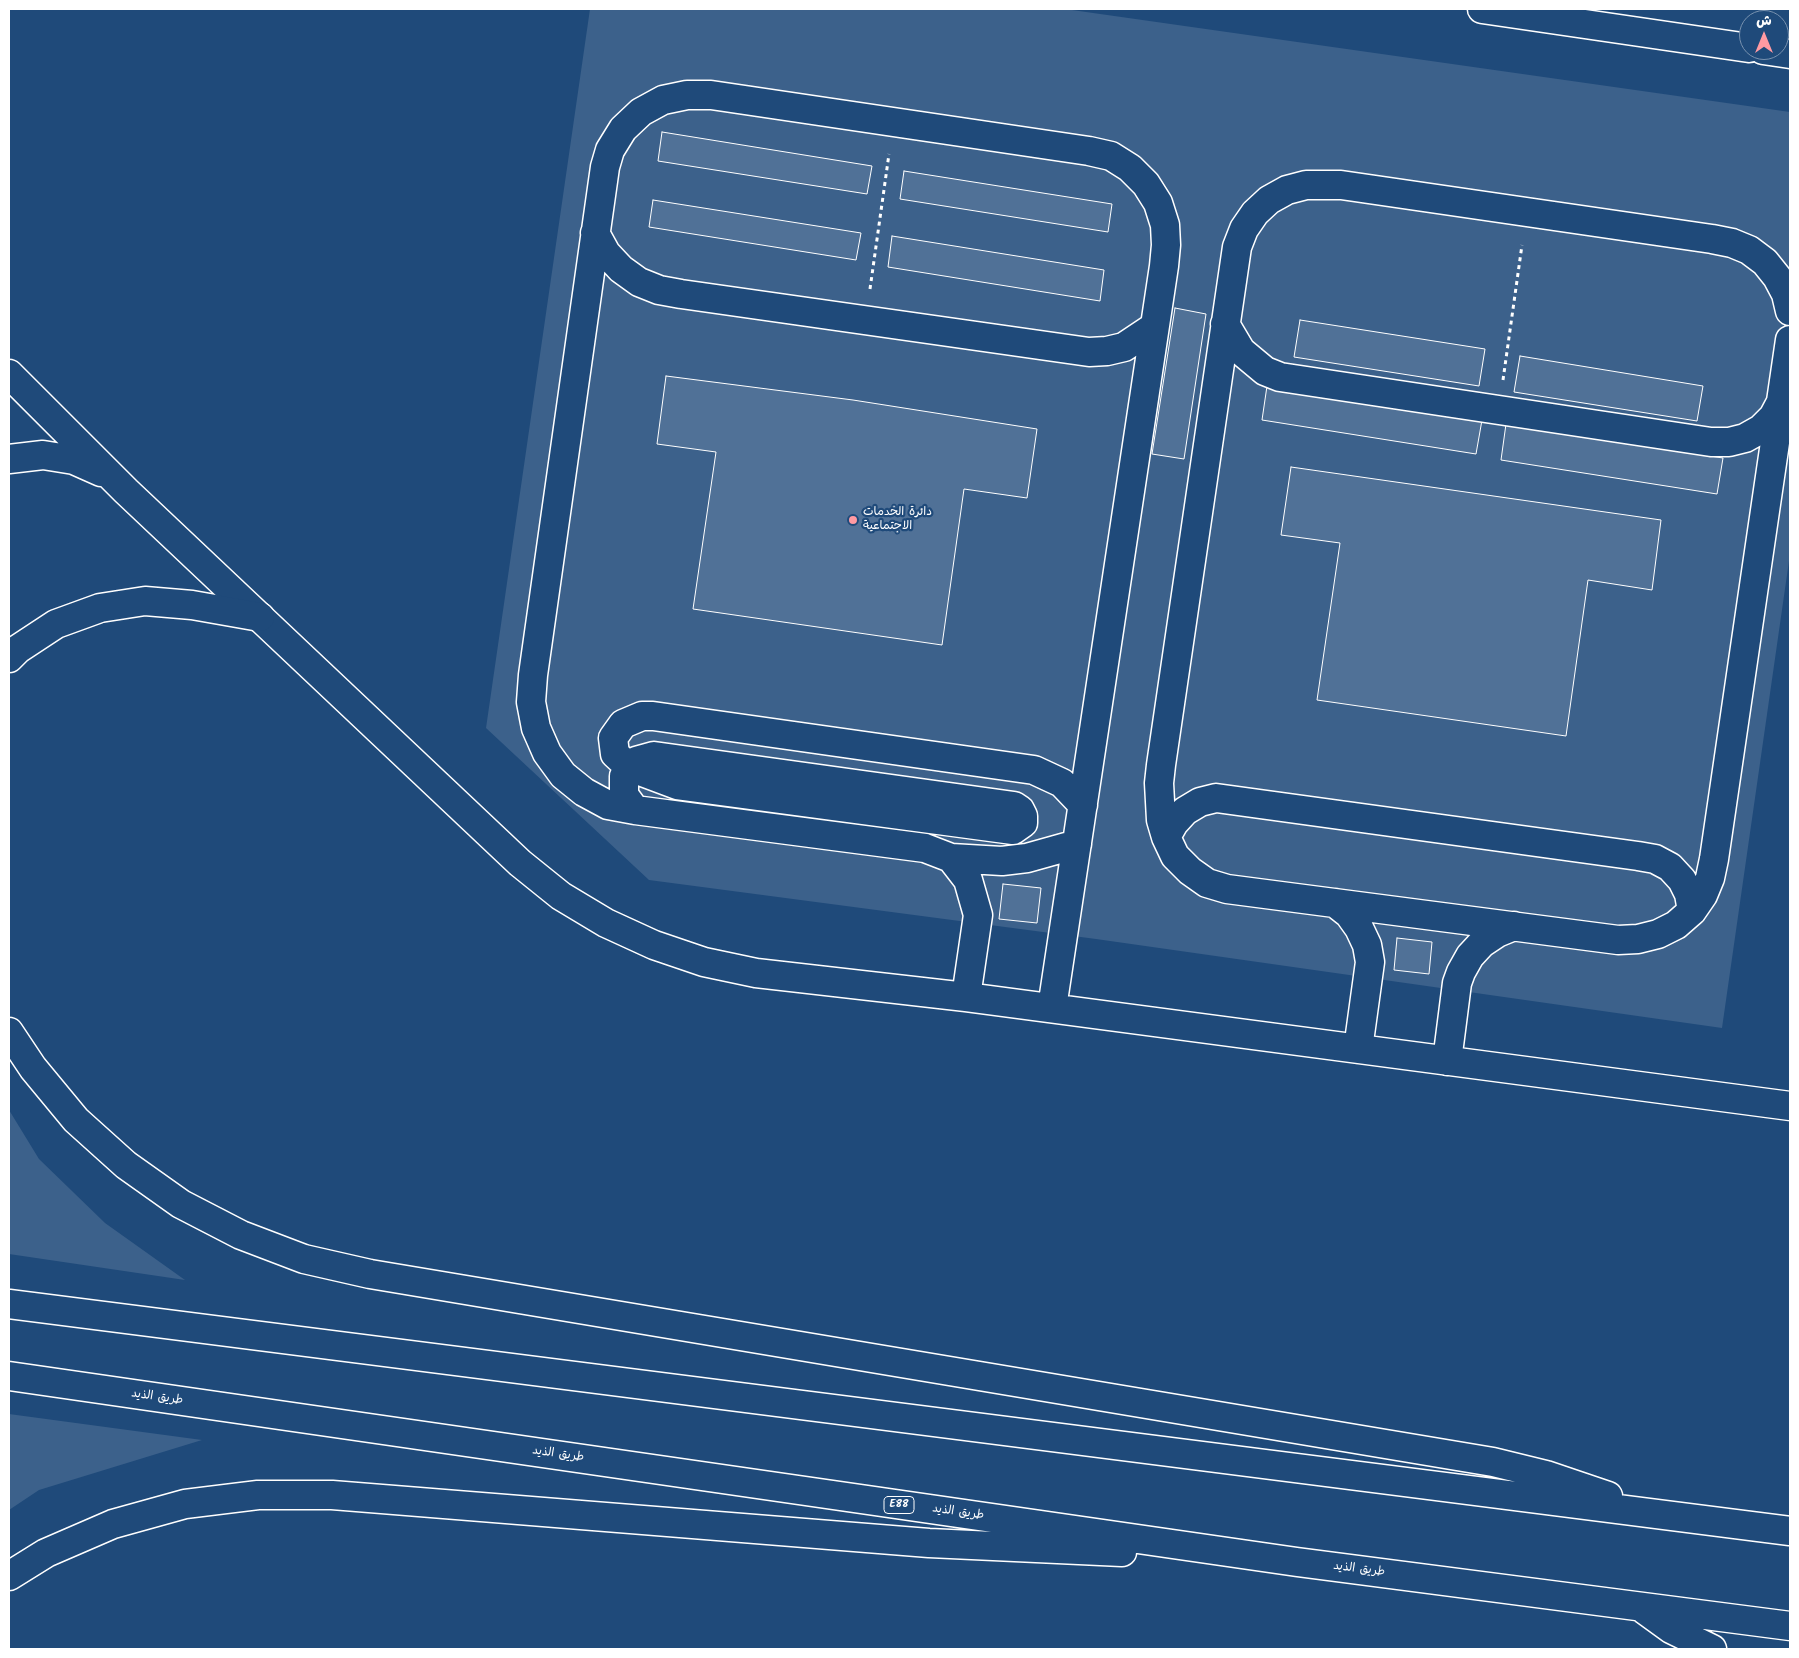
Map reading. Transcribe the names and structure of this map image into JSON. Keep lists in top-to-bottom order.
{
  "streets": {
    "main road": ["طريق الذيد", "E88"]
  },
  "places": ["دائرة الخدمات الاجتماعية"],
  "north": "top"
}
